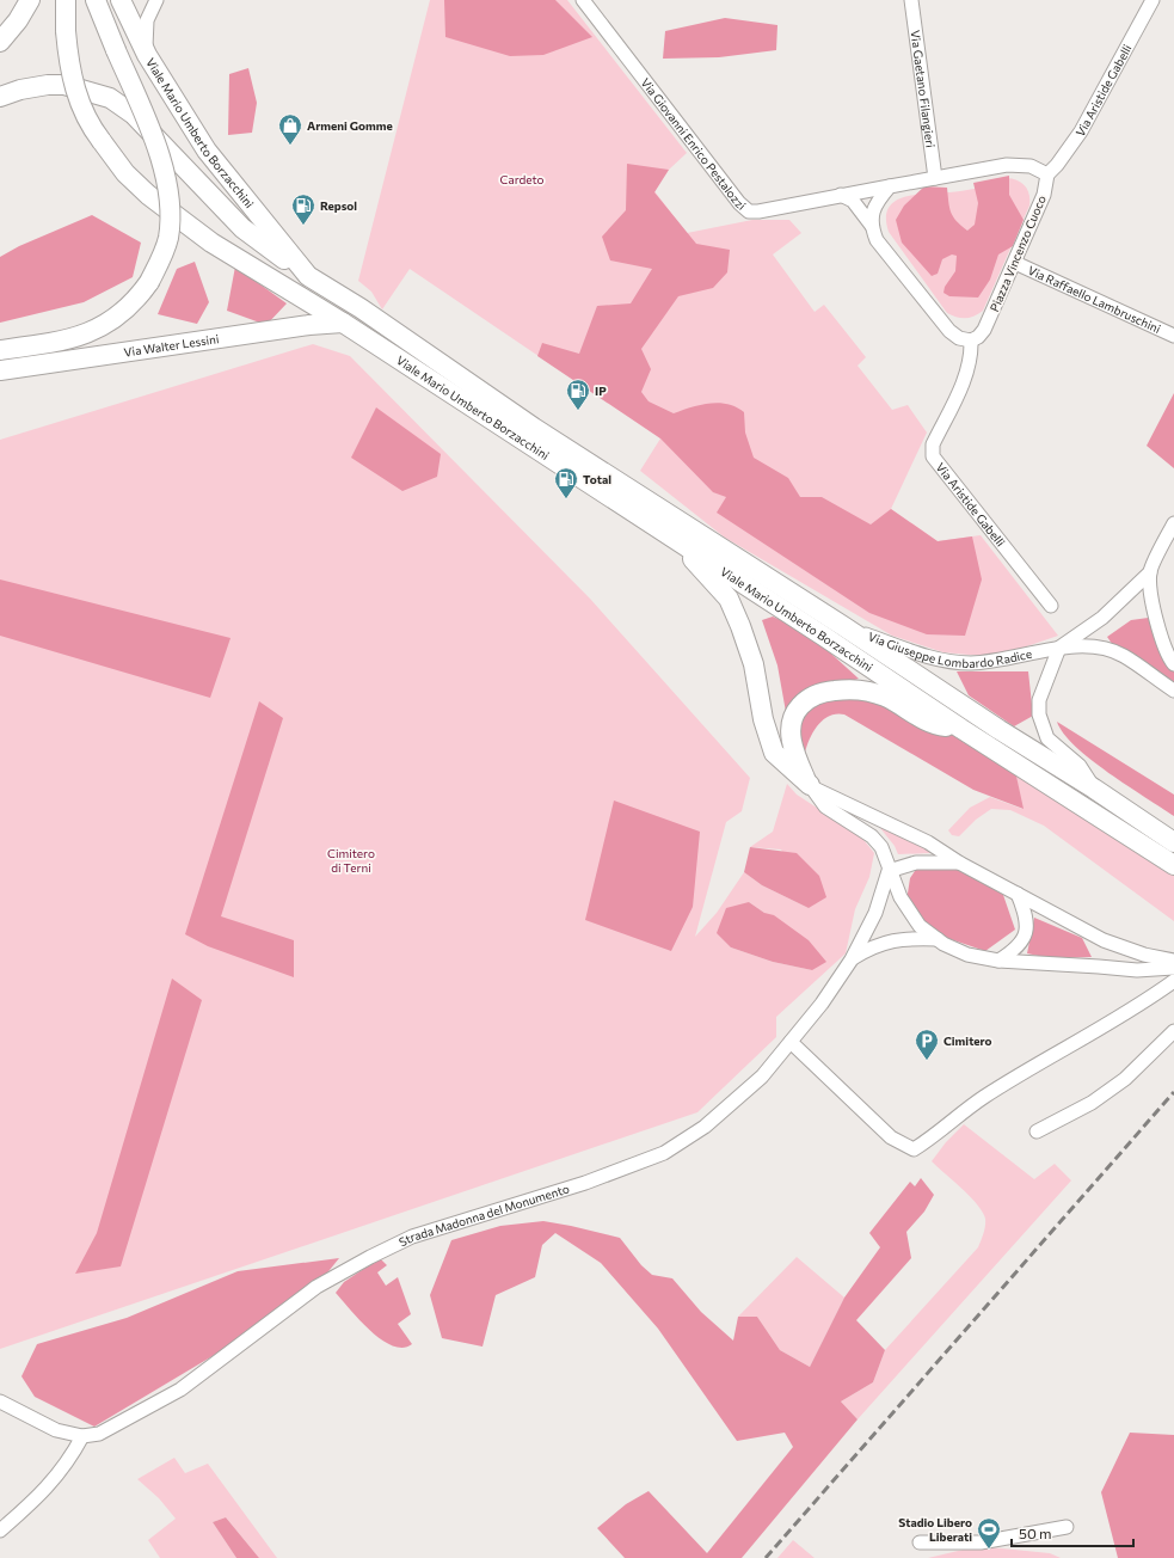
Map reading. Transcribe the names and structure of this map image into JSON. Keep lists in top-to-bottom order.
{
  "streets": {
    "main road": ["Viale Mario Umberto Borzacchini", "Via Walter Lessini"],
    "street": [
      "Via Gaetano Filangieri",
      "Via Aristide Gabelli",
      "Via Giovanni Enrico Pestalozzi",
      "Piazza Vincenzo Cuoco",
      "Via Raffaello Lambruschini",
      "Via Giuseppe Lombardo Radice",
      "Strada Madonna del Monumento"
    ]
  },
  "crossings": [
    ["Via Aristide Gabelli", "Piazza Vincenzo Cuoco"],
    ["Viale Mario Umberto Borzacchini", "Via Walter Lessini"],
    ["Viale Mario Umberto Borzacchini", "Via Giuseppe Lombardo Radice"],
    ["Piazza Vincenzo Cuoco", "Via Raffaello Lambruschini"]
  ],
  "parks": ["Cardeto", "Cimitero di Terni"],
  "places": {
    "shop": ["Armeni Gomme"],
    "fuel station": ["Repsol", "IP", "Total"],
    "parking": ["Cimitero"],
    "sports": ["Stadio Libero Liberati"]
  },
  "scale_bar": "50 m"
}
